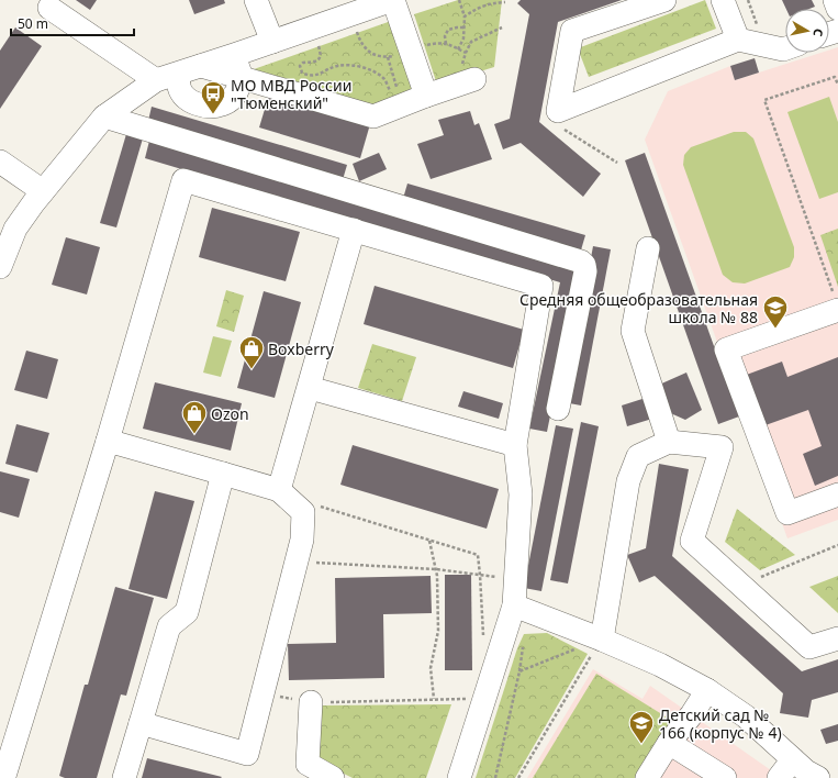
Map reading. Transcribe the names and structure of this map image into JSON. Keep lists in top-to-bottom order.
{
  "places": {
    "bus stop": ["МО МВД России \"Тюменский\""],
    "school or university": ["Средняя общеобразовательная школа № 88", "Детский сад № 166 (корпус № 4)"],
    "shop": ["Boxberry", "Ozon"]
  },
  "scale_bar": "50 m",
  "north": "right"
}
